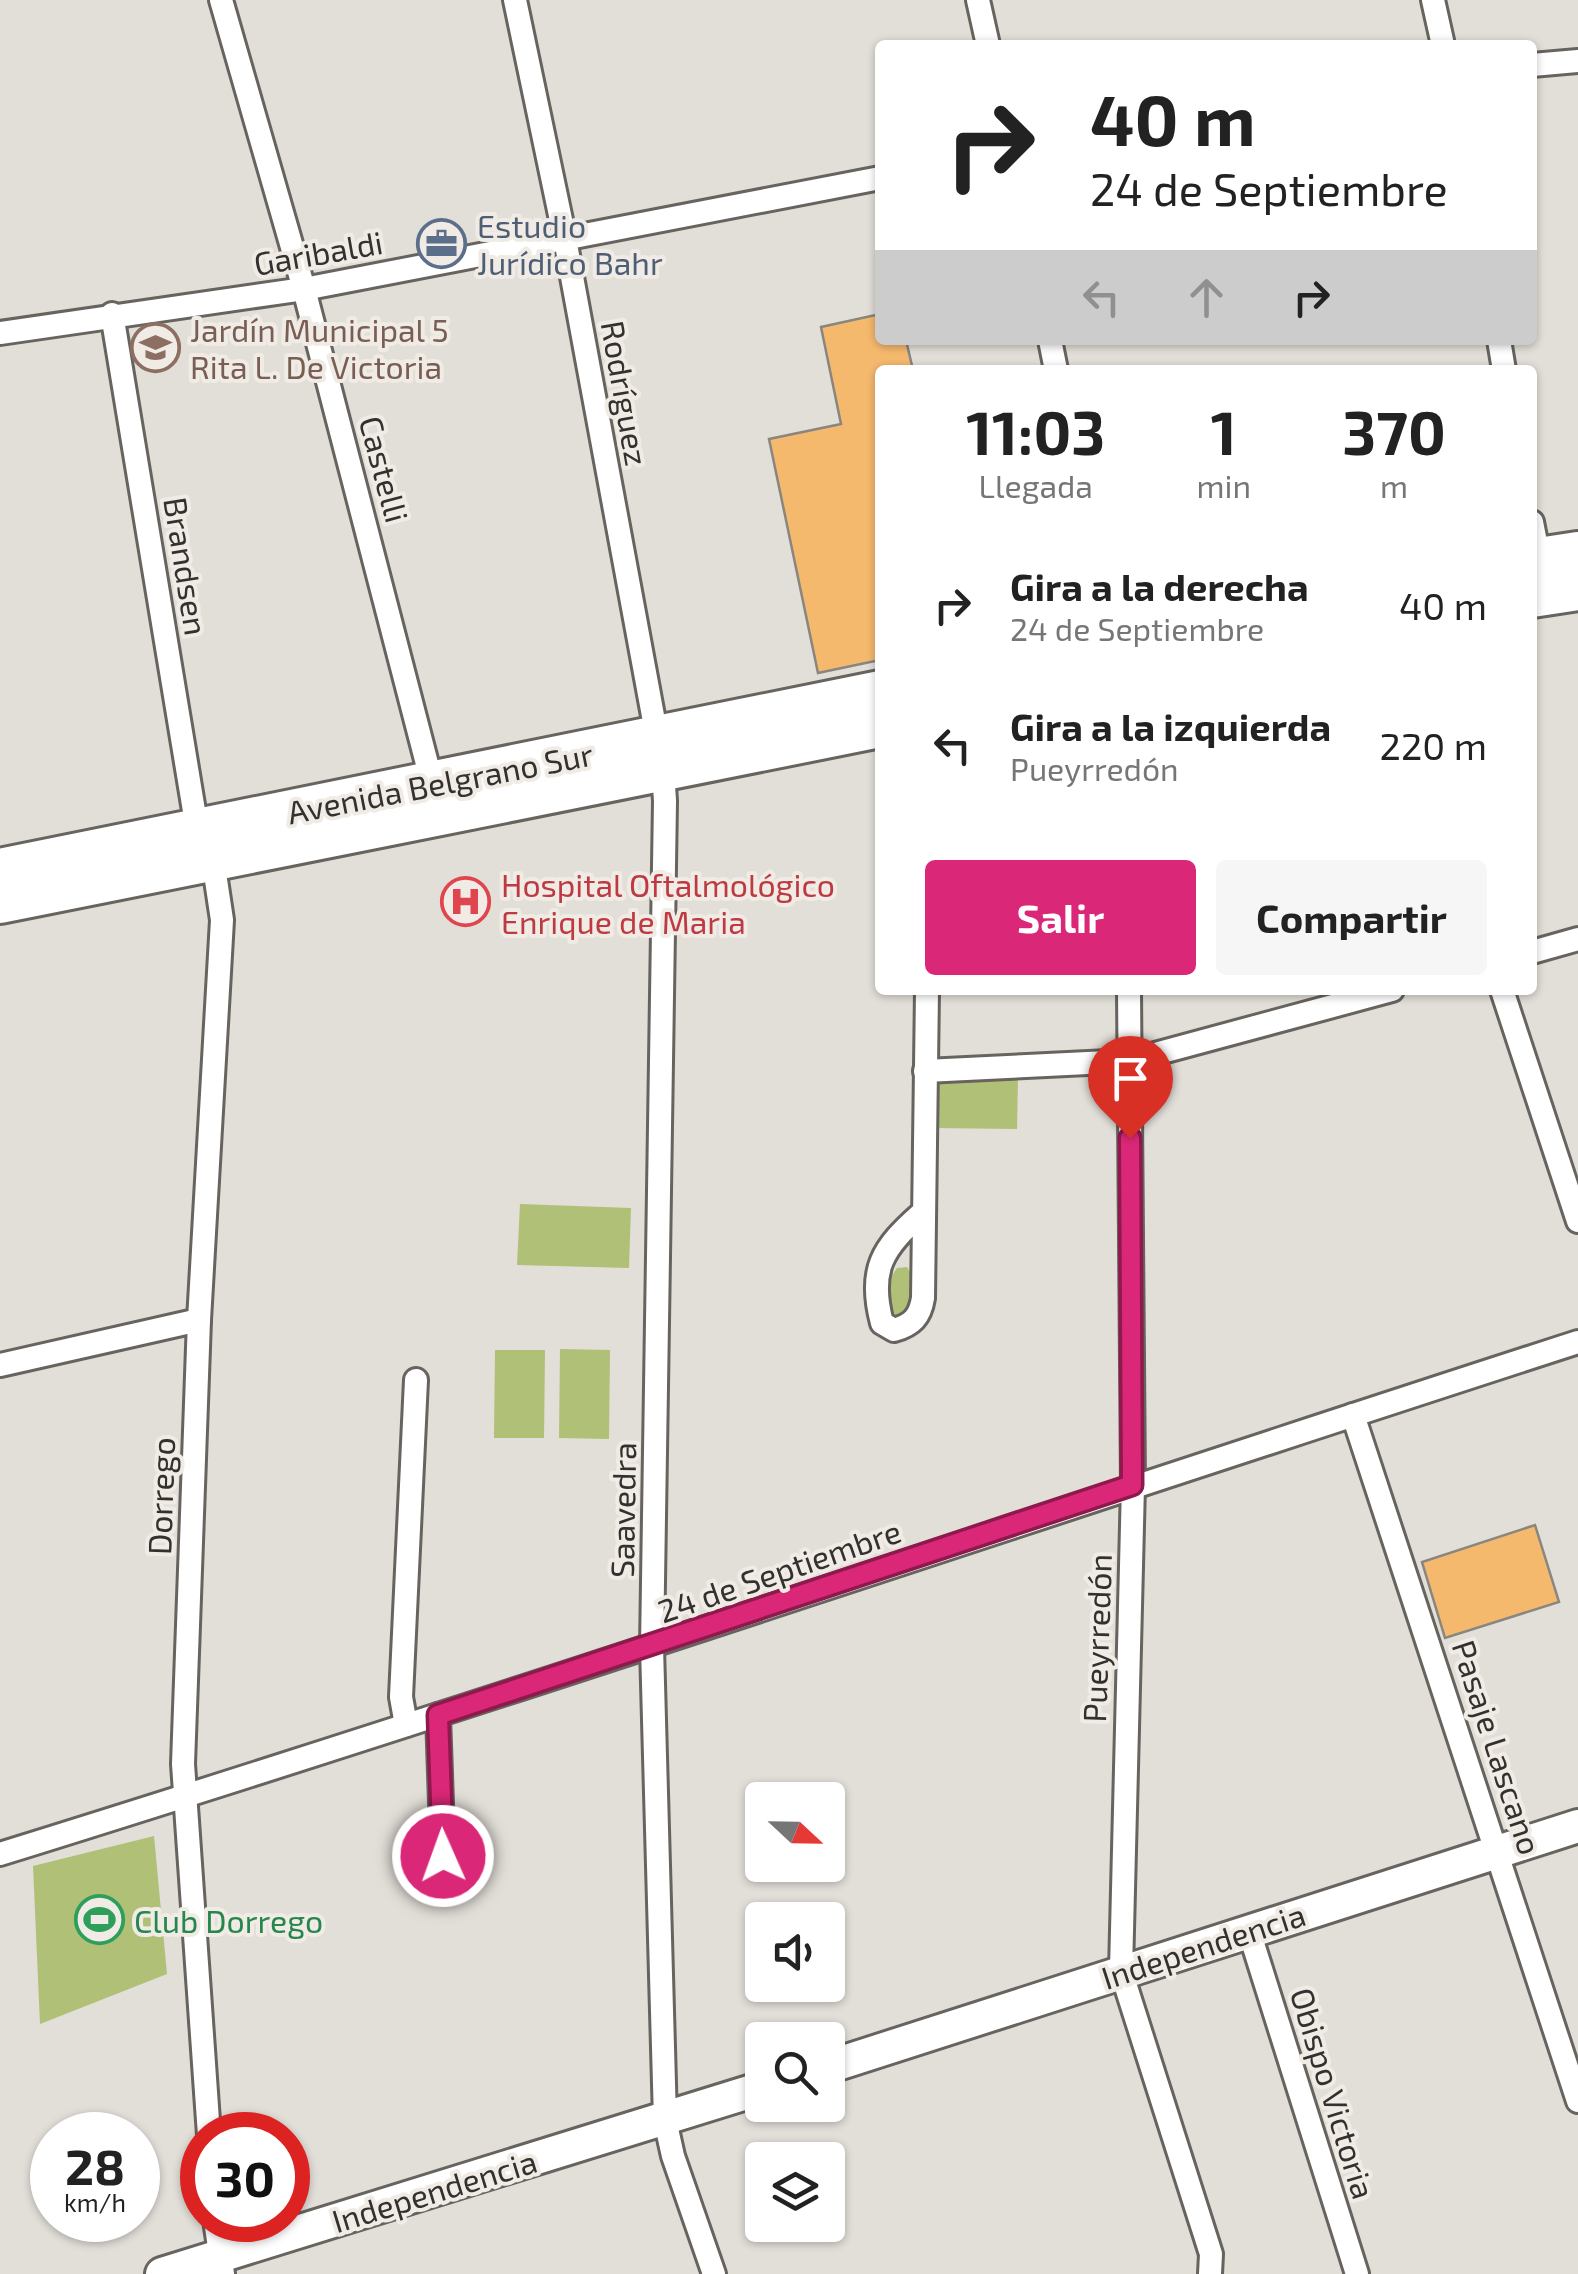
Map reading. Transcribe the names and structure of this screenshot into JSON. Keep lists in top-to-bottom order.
{
  "streets": {
    "highway": ["Avenida Belgrano Sur"],
    "street": [
      "Garibaldi",
      "Rodríguez",
      "Castelli",
      "Brandsen",
      "Dorrego",
      "Saavedra",
      "24 de Septiembre",
      "Pueyrredón",
      "Pasaje Lascano",
      "Independencia",
      "Obispo Victoria"
    ]
  },
  "crossings": [
    ["Garibaldi", "Rodríguez"],
    ["Garibaldi", "Castelli"],
    ["Garibaldi", "Brandsen"],
    ["Rodríguez", "Avenida Belgrano Sur"],
    ["Rodríguez", "Saavedra"],
    ["Castelli", "Avenida Belgrano Sur"],
    ["Brandsen", "Avenida Belgrano Sur"],
    ["Brandsen", "Dorrego"],
    ["Avenida Belgrano Sur", "Dorrego"],
    ["Avenida Belgrano Sur", "Saavedra"],
    ["Dorrego", "24 de Septiembre"],
    ["Saavedra", "24 de Septiembre"],
    ["Saavedra", "Independencia"],
    ["24 de Septiembre", "Pueyrredón"],
    ["24 de Septiembre", "Pasaje Lascano"],
    ["Pueyrredón", "Independencia"],
    ["Pasaje Lascano", "Independencia"],
    ["Independencia", "Obispo Victoria"]
  ],
  "places": {
    "office": ["Estudio Jurídico Bahr"],
    "school or university": ["Jardín Municipal 5 Rita L. De Victoria"],
    "hospital": ["Hospital Oftalmológico Enrique de Maria"],
    "sports": ["Club Dorrego"]
  },
  "north": "right",
  "page": {
    "turn": ["40 m", "24 de Septiembre"],
    "eta": [
      "11:03",
      "Llegada",
      "1",
      "min",
      "370",
      "m"
    ],
    "list": [
      {
        "name": "Gira a la derecha",
        "note": "24 de Septiembre",
        "value": "40 m"
      },
      {
        "name": "Gira a la izquierda",
        "note": "Pueyrredón",
        "value": "220 m"
      }
    ],
    "buttons": ["Salir", "Compartir"],
    "speed": "28 km/h",
    "limit": "30"
  }
}
